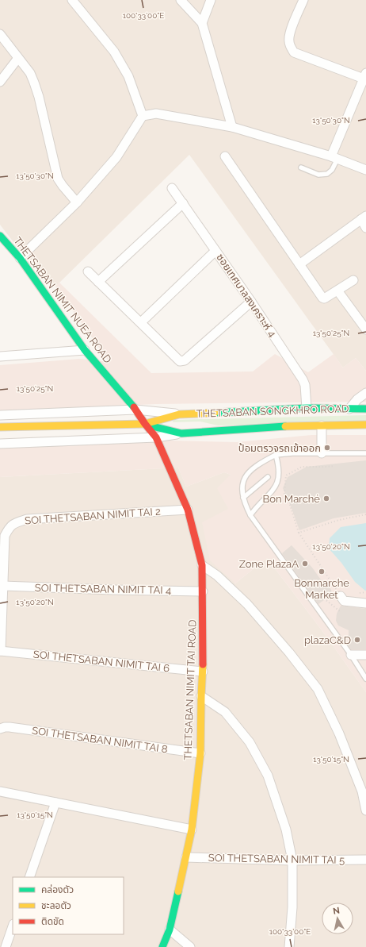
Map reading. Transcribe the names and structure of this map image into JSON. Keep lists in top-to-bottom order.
{
  "streets": {
    "street": [
      "ซอยเทศบาลสงเคราะห์ 4",
      "THETSABAN NIMIT NUEA ROAD",
      "THETSABAN SONGKHRO ROAD",
      "SOI THETSABAN NIMIT TAI 2",
      "SOI THETSABAN NIMIT TAI 4",
      "SOI THETSABAN NIMIT TAI 6",
      "THETSABAN NIMIT TAI ROAD",
      "SOI THETSABAN NIMIT TAI 8",
      "SOI THETSABAN NIMIT TAI 5"
    ]
  },
  "crossings": [
    ["ซอยเทศบาลสงเคราะห์ 4", "THETSABAN SONGKHRO ROAD"],
    ["THETSABAN NIMIT NUEA ROAD", "THETSABAN SONGKHRO ROAD"],
    ["THETSABAN NIMIT NUEA ROAD", "THETSABAN NIMIT TAI ROAD"],
    ["THETSABAN SONGKHRO ROAD", "THETSABAN NIMIT TAI ROAD"],
    ["SOI THETSABAN NIMIT TAI 2", "SOI THETSABAN NIMIT TAI 4"],
    ["SOI THETSABAN NIMIT TAI 2", "SOI THETSABAN NIMIT TAI 6"],
    ["SOI THETSABAN NIMIT TAI 2", "THETSABAN NIMIT TAI ROAD"],
    ["SOI THETSABAN NIMIT TAI 4", "THETSABAN NIMIT TAI ROAD"],
    ["SOI THETSABAN NIMIT TAI 6", "THETSABAN NIMIT TAI ROAD"],
    ["THETSABAN NIMIT TAI ROAD", "SOI THETSABAN NIMIT TAI 8"],
    ["THETSABAN NIMIT TAI ROAD", "SOI THETSABAN NIMIT TAI 5"]
  ],
  "places": [
    "ป้อมตรวจรถเข้าออก",
    "Bon Marché",
    "Zone PlazaA",
    "Bonmarche Market",
    "plazaC&D"
  ],
  "legend": ["คล่องตัว", "ชะลอตัว", "ติดขัด"],
  "north": "top",
  "coordinates": [
    "100°33'00\"E",
    "13°50'30\"N",
    "13°50'25\"N",
    "13°50'20\"N",
    "13°50'15\"N"
  ]
}
